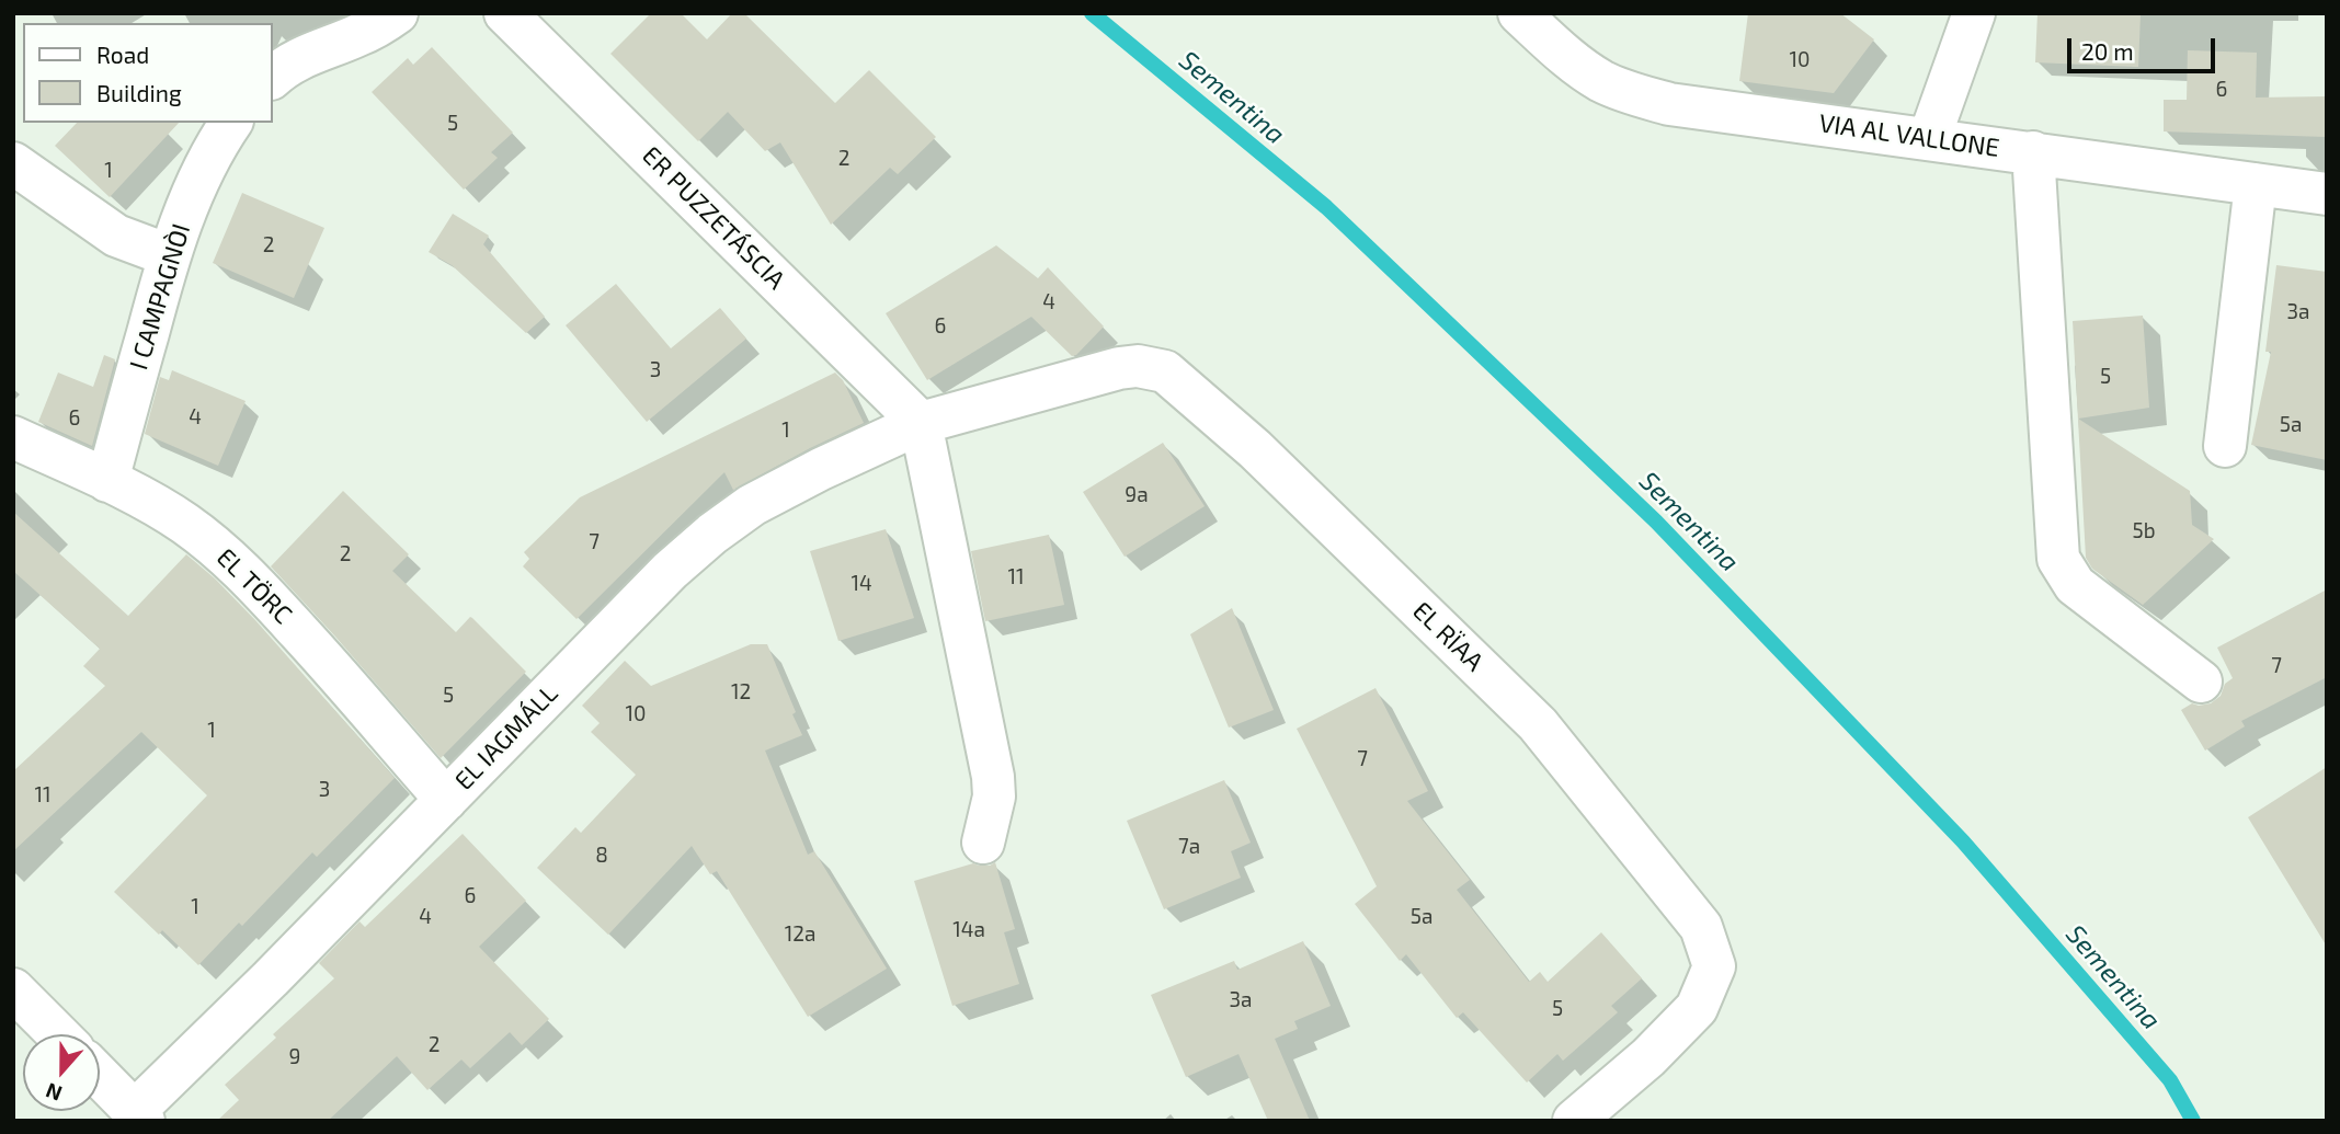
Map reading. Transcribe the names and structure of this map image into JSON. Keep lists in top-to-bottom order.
{
  "streets": {
    "street": [
      "VIA AL VALLONE",
      "ER PUZZETÁSCIA",
      "I CAMPAGNÒI",
      "EL TÖRC",
      "EL RÏAA",
      "EL IAGMÁLL"
    ]
  },
  "crossings": [
    ["ER PUZZETÁSCIA", "EL RÏAA"],
    ["ER PUZZETÁSCIA", "EL IAGMÁLL"],
    ["I CAMPAGNÒI", "EL TÖRC"],
    ["EL TÖRC", "EL IAGMÁLL"],
    ["EL RÏAA", "EL IAGMÁLL"]
  ],
  "water": ["Sementina"],
  "house_numbers": [
    "10",
    "6",
    "5",
    "2",
    "1",
    "2",
    "4",
    "3a",
    "6",
    "3",
    "5",
    "4",
    "6",
    "5a",
    "1",
    "9a",
    "5b",
    "7",
    "2",
    "11",
    "14",
    "7",
    "12",
    "5",
    "10",
    "1",
    "7",
    "3",
    "11",
    "7a",
    "8",
    "6",
    "1",
    "4",
    "5a",
    "14a",
    "12a",
    "3a",
    "5",
    "2",
    "9"
  ],
  "legend": ["Road", "Building"],
  "scale_bar": "20 m",
  "north": "bottom"
}
